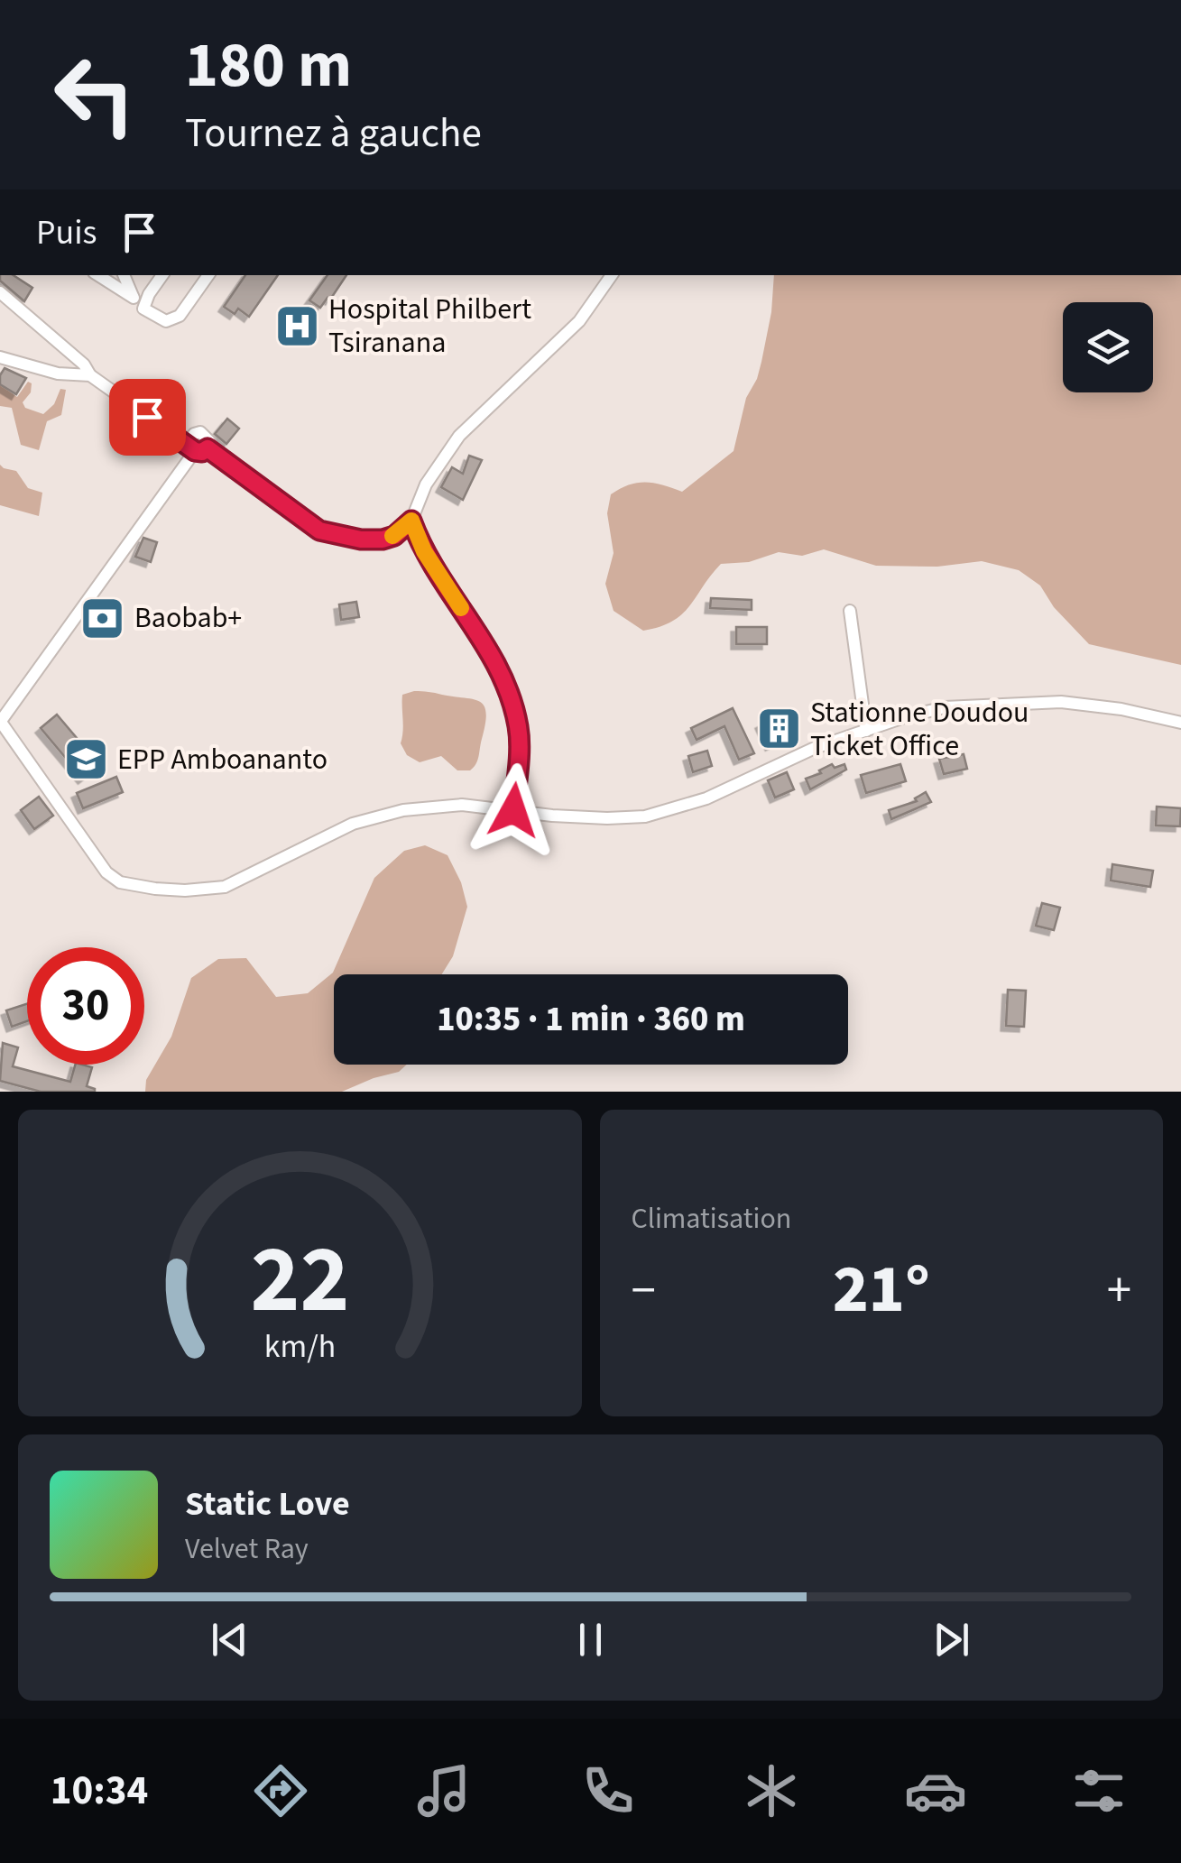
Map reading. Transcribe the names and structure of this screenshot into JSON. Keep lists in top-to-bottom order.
{
  "places": {
    "hospital": ["Hospital Philbert Tsiranana"],
    "bank": ["Baobab+"],
    "building": ["Stationne Doudou Ticket Office"],
    "school or university": ["EPP Amboananto"]
  },
  "page": {
    "turn": ["180 m", "Tournez à gauche"],
    "then": "Puis",
    "limit": "30",
    "trip": "10:35 · 1 min · 360 m",
    "tile": "Climatisation",
    "heat": ["−", "21°", "+"],
    "song": ["Static Love", "Velvet Ray"],
    "tabs": "10:34",
    "gauge": ["22", "km/h"]
  }
}
